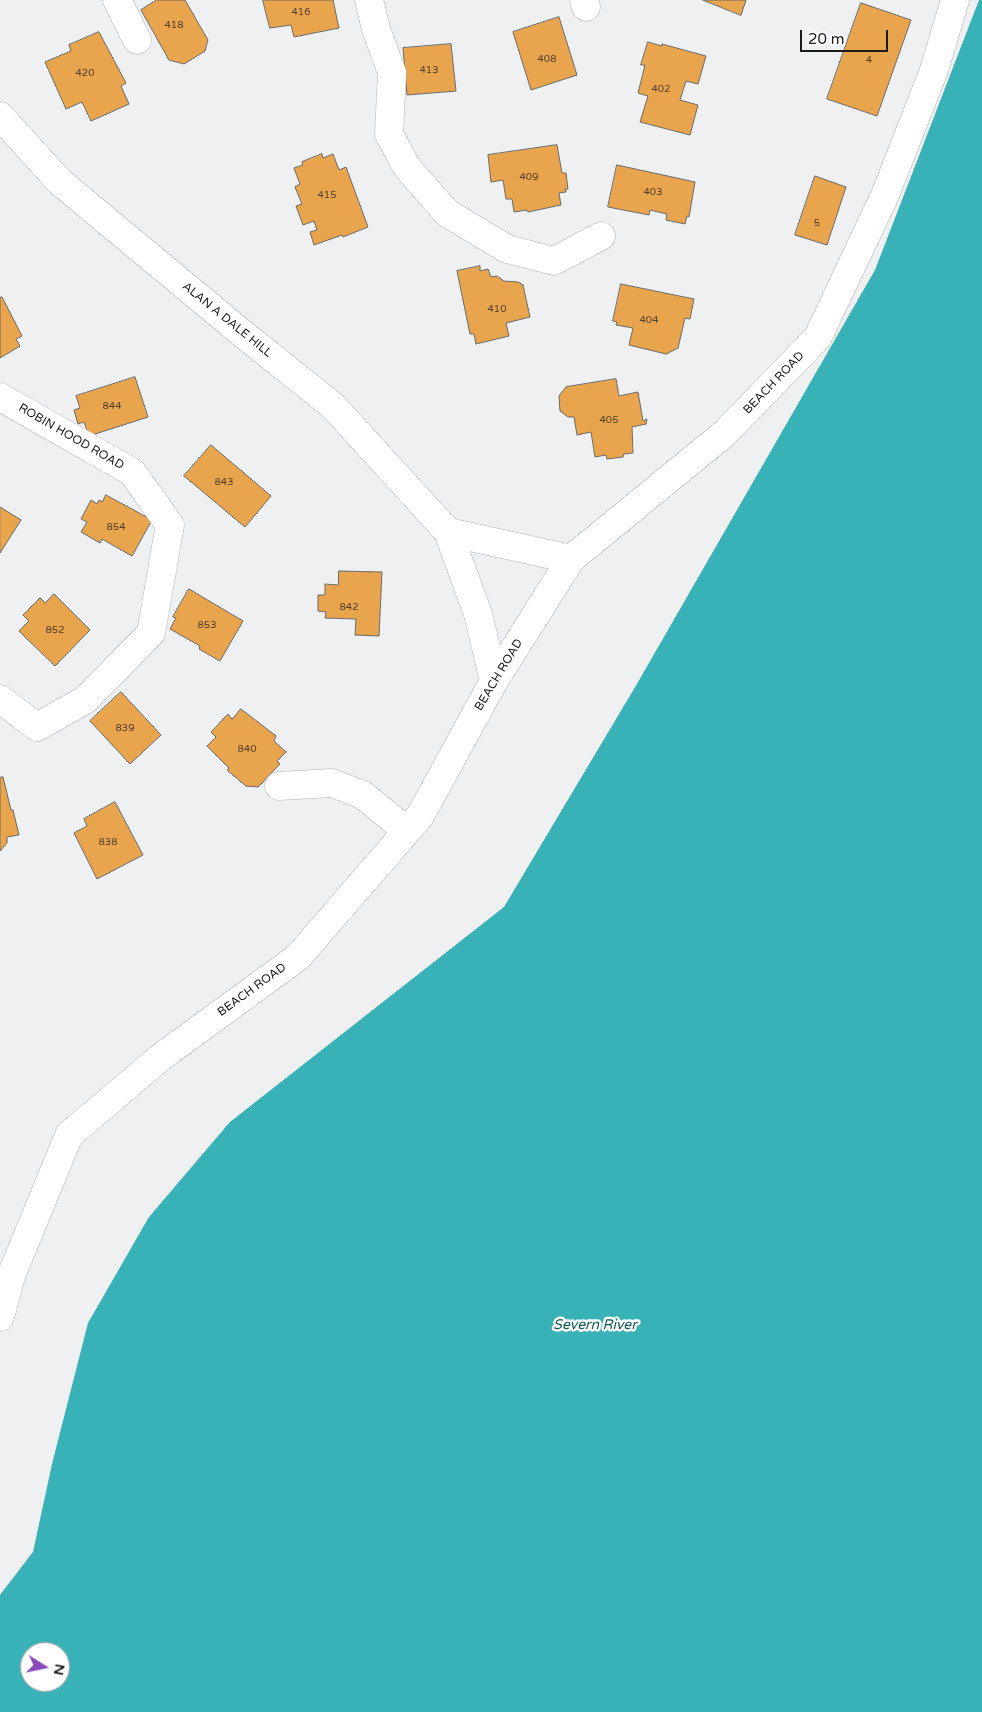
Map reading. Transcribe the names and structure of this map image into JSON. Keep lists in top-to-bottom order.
{
  "streets": {
    "street": ["ALAN A DALE HILL", "BEACH ROAD", "ROBIN HOOD ROAD"]
  },
  "crossings": [
    ["ALAN A DALE HILL", "BEACH ROAD"]
  ],
  "water": ["Severn River"],
  "house_numbers": [
    "416",
    "418",
    "408",
    "4",
    "413",
    "420",
    "402",
    "409",
    "403",
    "415",
    "5",
    "410",
    "404",
    "844",
    "405",
    "843",
    "854",
    "842",
    "853",
    "852",
    "839",
    "840",
    "838"
  ],
  "scale_bar": "20 m",
  "north": "right"
}
